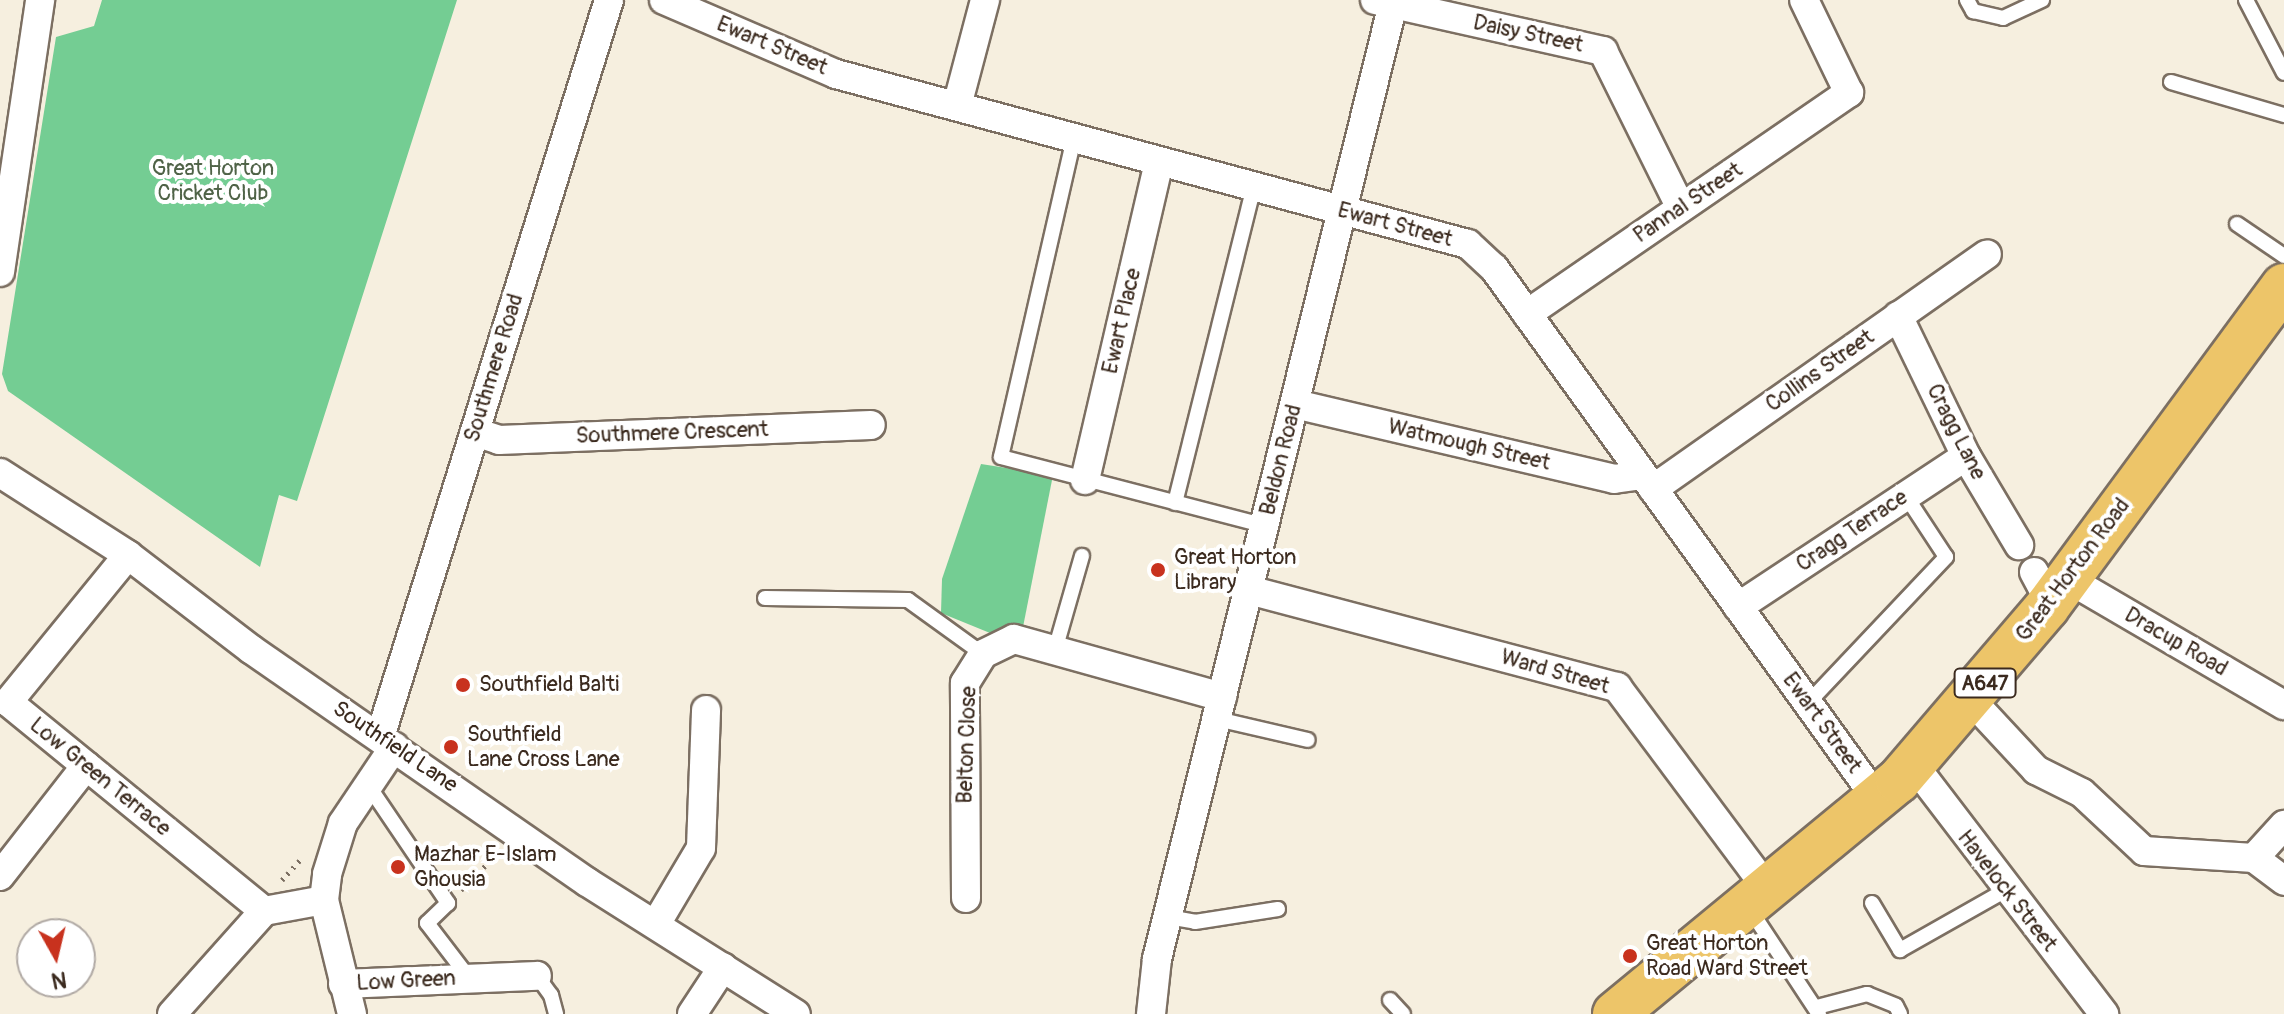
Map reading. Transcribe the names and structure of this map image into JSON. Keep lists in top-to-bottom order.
{
  "streets": {
    "main road": ["Great Horton Road", "A647"],
    "street": [
      "Daisy Street",
      "Ewart Street",
      "Pannal Street",
      "Ewart Place",
      "Southmere Road",
      "Collins Street",
      "Cragg Lane",
      "Southmere Crescent",
      "Watmough Street",
      "Beldon Road",
      "Cragg Terrace",
      "Dracup Road",
      "Ward Street",
      "Belton Close",
      "Southfield Lane",
      "Low Green Terrace",
      "Havelock Street",
      "Low Green"
    ]
  },
  "crossings": [
    ["Daisy Street", "Pannal Street"],
    ["Daisy Street", "Beldon Road"],
    ["Ewart Street", "Pannal Street"],
    ["Ewart Street", "Ewart Place"],
    ["Ewart Street", "Collins Street"],
    ["Ewart Street", "Watmough Street"],
    ["Ewart Street", "Beldon Road"],
    ["Ewart Street", "Cragg Terrace"],
    ["Ewart Street", "Great Horton Road"],
    ["Southmere Road", "Southmere Crescent"],
    ["Southmere Road", "Southfield Lane"],
    ["Collins Street", "Cragg Lane"],
    ["Collins Street", "Watmough Street"],
    ["Cragg Lane", "Cragg Terrace"],
    ["Watmough Street", "Beldon Road"],
    ["Beldon Road", "Ward Street"],
    ["Beldon Road", "Belton Close"],
    ["Great Horton Road", "Dracup Road"],
    ["Great Horton Road", "Ward Street"],
    ["Great Horton Road", "Havelock Street"],
    ["Southfield Lane", "Low Green Terrace"]
  ],
  "parks": ["Great Horton Cricket Club"],
  "places": [
    "Great Horton Library",
    "Southfield Balti",
    "Southfield Lane Cross Lane",
    "Mazhar E-Islam Ghousia",
    "Great Horton Road Ward Street"
  ],
  "north": "bottom"
}
